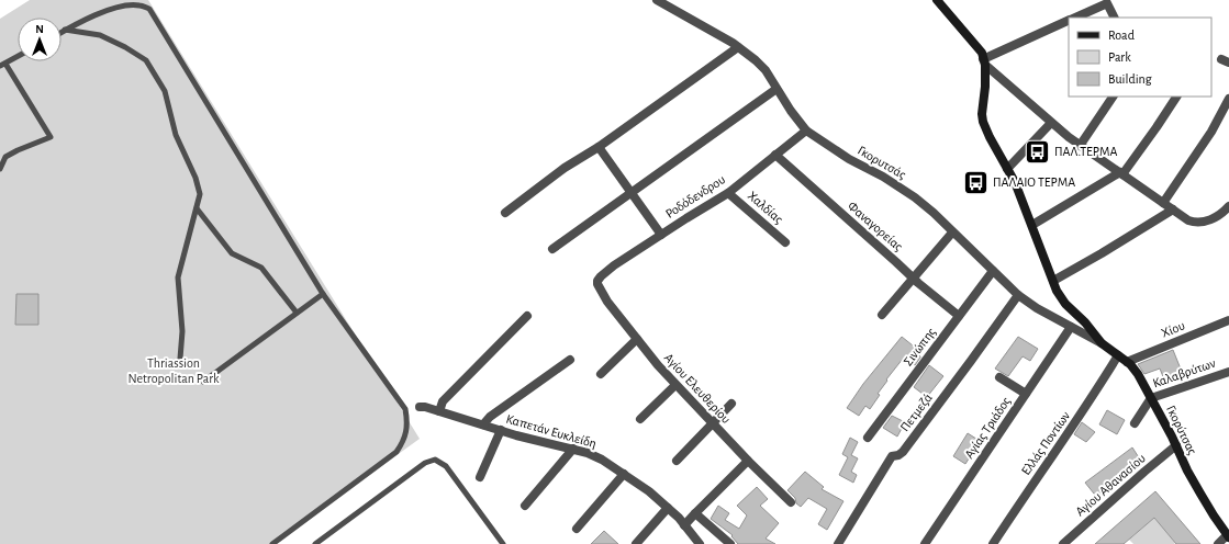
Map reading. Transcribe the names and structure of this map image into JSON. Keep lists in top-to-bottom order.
{
  "streets": {
    "main road": ["Γκορύτσας"],
    "street": [
      "Γκορυτσάς",
      "Ροδόδενδρου",
      "Χαλδίας",
      "Φαναγορείας",
      "Χίου",
      "Σινώπης",
      "Καλαβρύτων",
      "Αγίου Ελευθερίου",
      "Πετμεζά",
      "Αγίας Τριάδος",
      "Καπετάν Ευκλείδη",
      "Ελλάς Ποντίων",
      "Αγίου Αθανασίου"
    ]
  },
  "crossings": [
    ["Γκορυτσάς", "Ροδόδενδρου"],
    ["Γκορυτσάς", "Σινώπης"],
    ["Γκορυτσάς", "Πετμεζά"],
    ["Γκορυτσάς", "Αγίας Τριάδος"],
    ["Γκορυτσάς", "Γκορύτσας"],
    ["Ροδόδενδρου", "Χαλδίας"],
    ["Ροδόδενδρου", "Φαναγορείας"],
    ["Ροδόδενδρου", "Αγίου Ελευθερίου"],
    ["Φαναγορείας", "Σινώπης"],
    ["Χίου", "Γκορύτσας"],
    ["Καλαβρύτων", "Γκορύτσας"],
    ["Γκορύτσας", "Ελλάς Ποντίων"],
    ["Γκορύτσας", "Αγίου Αθανασίου"]
  ],
  "parks": ["Thriassion Netropolitan Park"],
  "places": {
    "bus stop": ["ΠΑΛ.ΤΕΡΜΑ", "ΠΑΛΑΙΟ ΤΕΡΜΑ"]
  },
  "legend": ["Road", "Park", "Building"],
  "north": "top"
}
